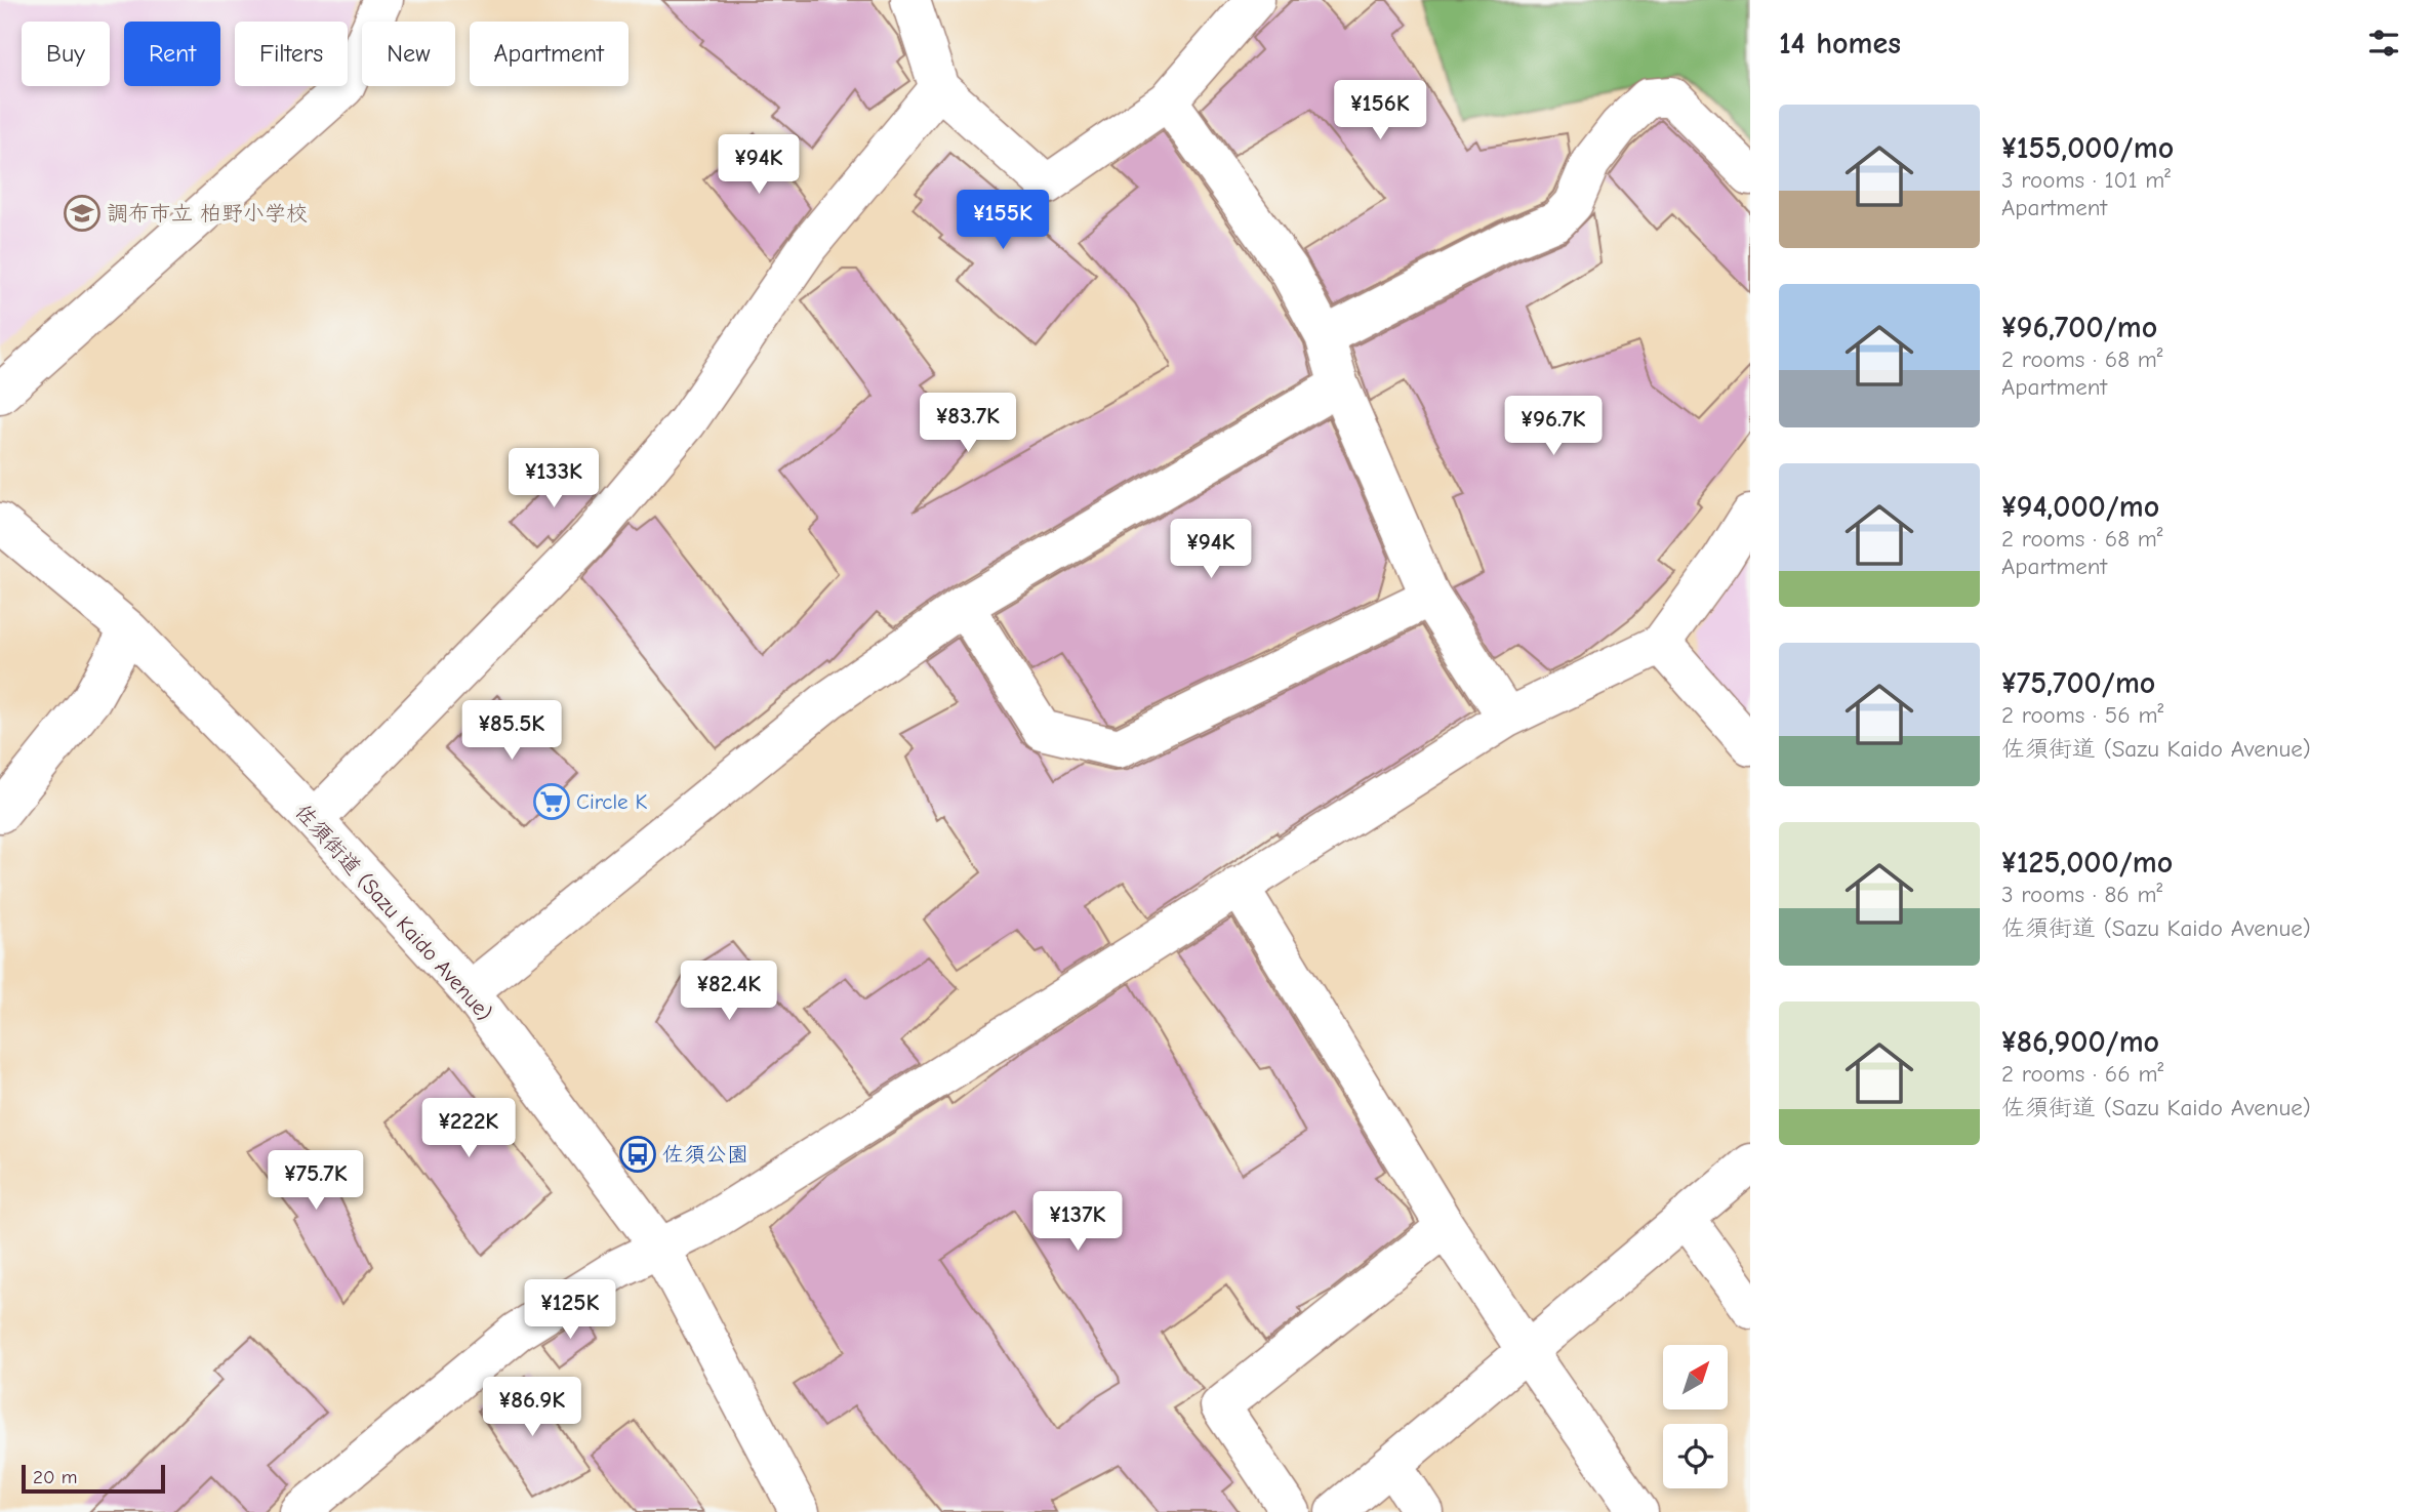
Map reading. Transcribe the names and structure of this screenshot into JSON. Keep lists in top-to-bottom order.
{
  "streets": {
    "street": ["佐須街道 (Sazu Kaido Avenue)"]
  },
  "places": {
    "school or university": ["調布市立 柏野小学校"],
    "supermarket": ["Circle K"],
    "bus stop": ["佐須公園"]
  },
  "scale_bar": "20 m",
  "north": "top right",
  "page": {
    "heading": "14 homes",
    "chip": [
      "Buy",
      "Rent",
      "Filters",
      "New",
      "Apartment"
    ],
    "price": [
      "¥156K",
      "¥94K",
      "¥155K",
      "¥83.7K",
      "¥96.7K",
      "¥133K",
      "¥94K",
      "¥85.5K",
      "¥82.4K",
      "¥222K",
      "¥75.7K",
      "¥137K",
      "¥125K",
      "¥86.9K"
    ],
    "list": [
      {
        "name": "¥155,000/mo",
        "note": "3 rooms · 101 m² · Apartment"
      },
      {
        "name": "¥96,700/mo",
        "note": "2 rooms · 68 m² · Apartment"
      },
      {
        "name": "¥94,000/mo",
        "note": "2 rooms · 68 m² · Apartment"
      },
      {
        "name": "¥75,700/mo",
        "note": "2 rooms · 56 m² · 佐須街道 (Sazu Kaido Avenue)"
      },
      {
        "name": "¥125,000/mo",
        "note": "3 rooms · 86 m² · 佐須街道 (Sazu Kaido Avenue)"
      },
      {
        "name": "¥86,900/mo",
        "note": "2 rooms · 66 m² · 佐須街道 (Sazu Kaido Avenue)"
      }
    ],
    "scale": "20 m"
  }
}
